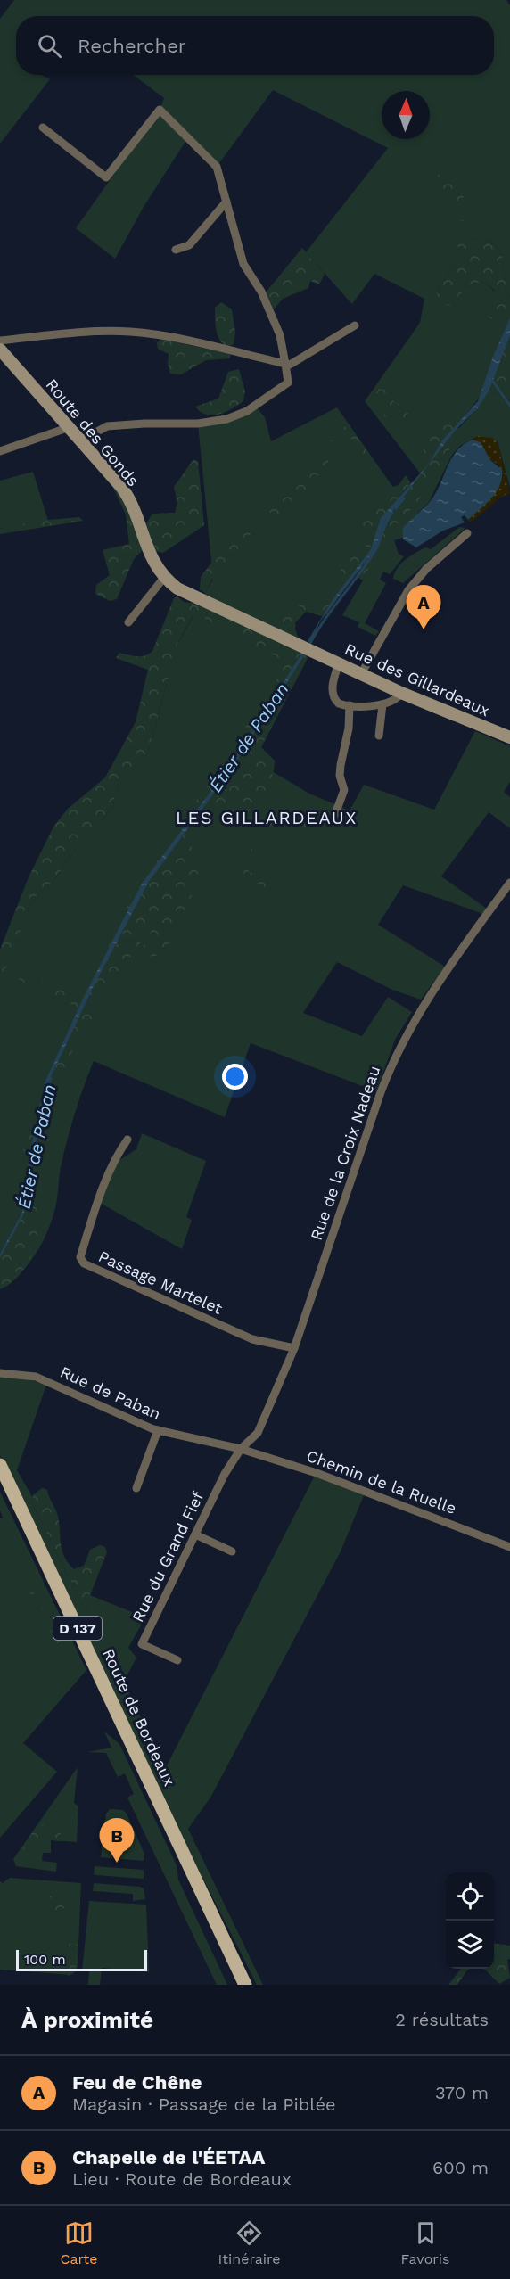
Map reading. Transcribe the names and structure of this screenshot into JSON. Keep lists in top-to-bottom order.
{
  "streets": {
    "main road": ["D 137", "Route de Bordeaux"],
    "street": [
      "Route des Gonds",
      "Rue des Gillardeaux",
      "Rue de la Croix Nadeau",
      "Passage Martelet",
      "Rue de Paban",
      "Chemin de la Ruelle",
      "Rue du Grand Fief"
    ]
  },
  "crossings": [
    ["Route des Gonds", "Rue des Gillardeaux"],
    ["Rue de la Croix Nadeau", "Passage Martelet"],
    ["Rue de la Croix Nadeau", "Rue de Paban"],
    ["Rue de la Croix Nadeau", "Chemin de la Ruelle"],
    ["Rue de la Croix Nadeau", "Rue du Grand Fief"],
    ["Rue de Paban", "Chemin de la Ruelle"],
    ["Rue de Paban", "Rue du Grand Fief"],
    ["Chemin de la Ruelle", "Rue du Grand Fief"]
  ],
  "districts": ["LES GILLARDEAUX"],
  "water": ["Étier de Paban"],
  "scale_bar": "100 m",
  "north": "top",
  "page": {
    "search": "Rechercher",
    "pins": ["A", "B"],
    "scale": "100 m",
    "heading": ["À proximité", "2 résultats"],
    "list": [
      {
        "mark": "A",
        "name": "Feu de Chêne",
        "note": "Magasin · Passage de la Piblée",
        "value": "370 m"
      },
      {
        "mark": "B",
        "name": "Chapelle de l'ÉETAA",
        "note": "Lieu · Route de Bordeaux",
        "value": "600 m"
      }
    ],
    "nav": ["Carte", "Itinéraire", "Favoris"]
  }
}
